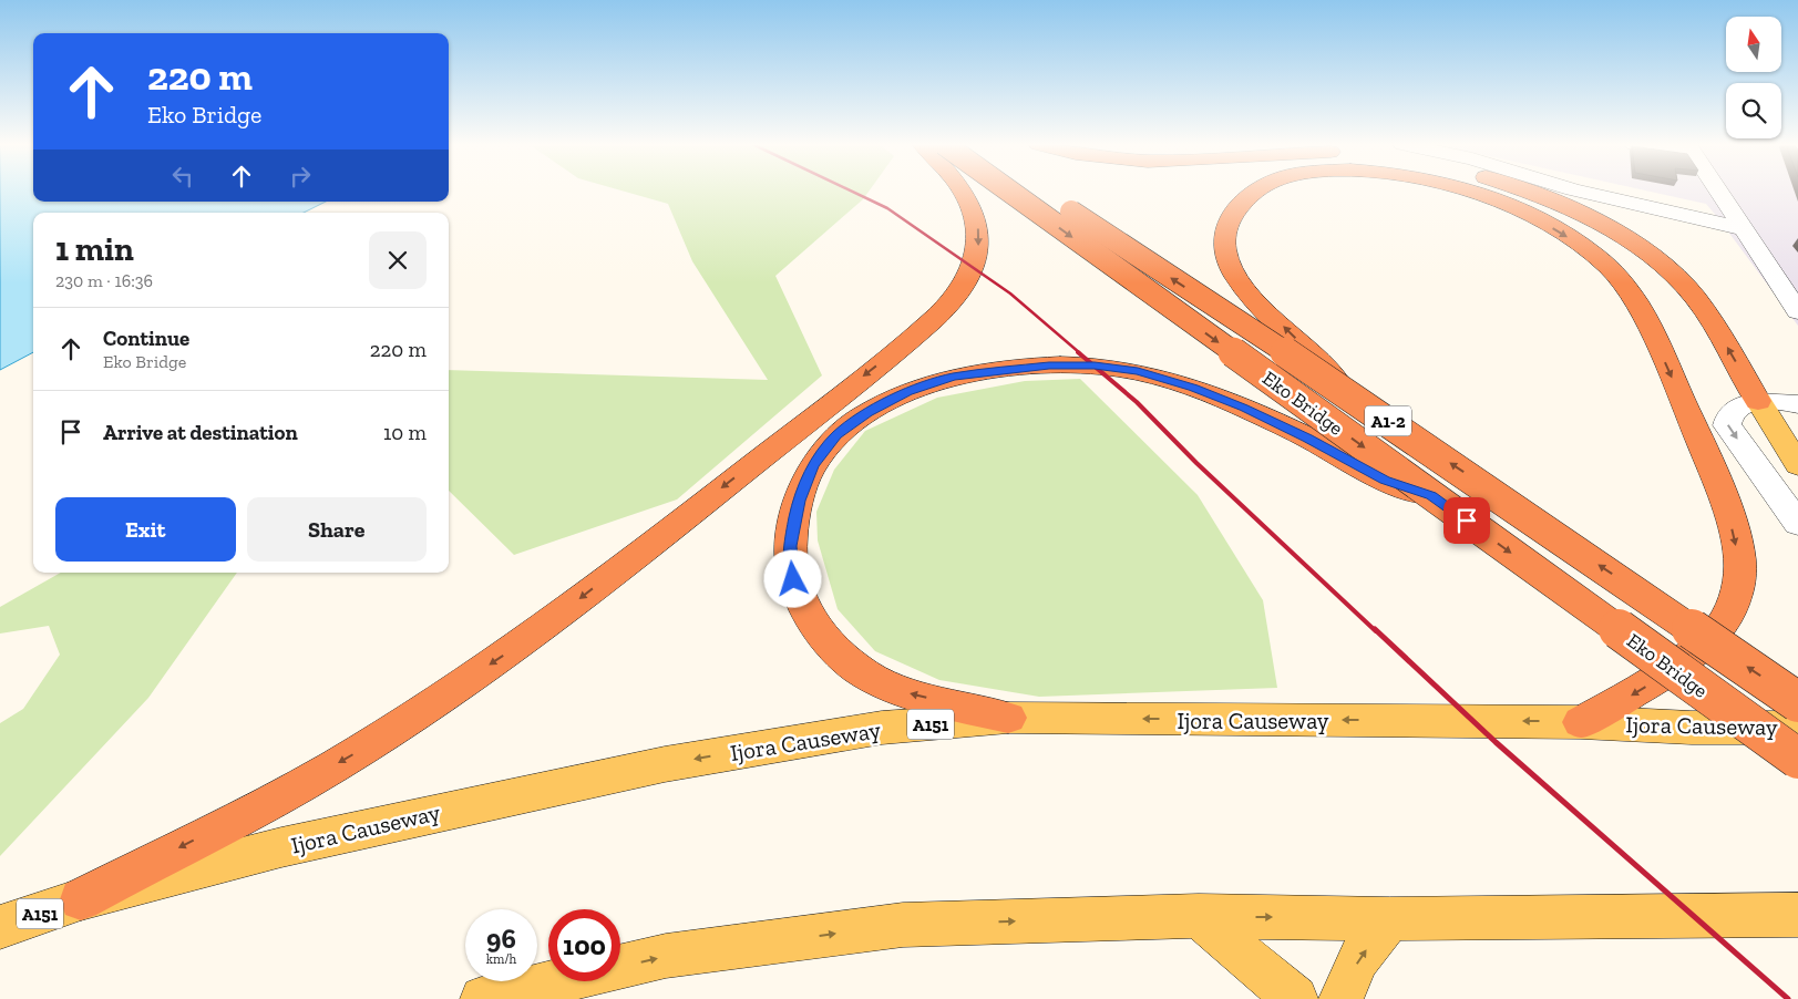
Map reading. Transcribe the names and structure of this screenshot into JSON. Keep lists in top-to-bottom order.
{
  "streets": {
    "highway": ["Eko Bridge", "A1-2"],
    "main road": ["Ijora Causeway", "A151"]
  },
  "north": "top",
  "page": {
    "turn": ["220 m", "Eko Bridge"],
    "heading": ["1 min", "230 m · 16:36"],
    "list": [
      {
        "name": "Continue",
        "note": "Eko Bridge",
        "value": "220 m"
      },
      {
        "name": "Arrive at destination",
        "value": "10 m"
      }
    ],
    "buttons": ["Exit", "Share"],
    "speed": "96 km/h",
    "limit": "100"
  }
}
